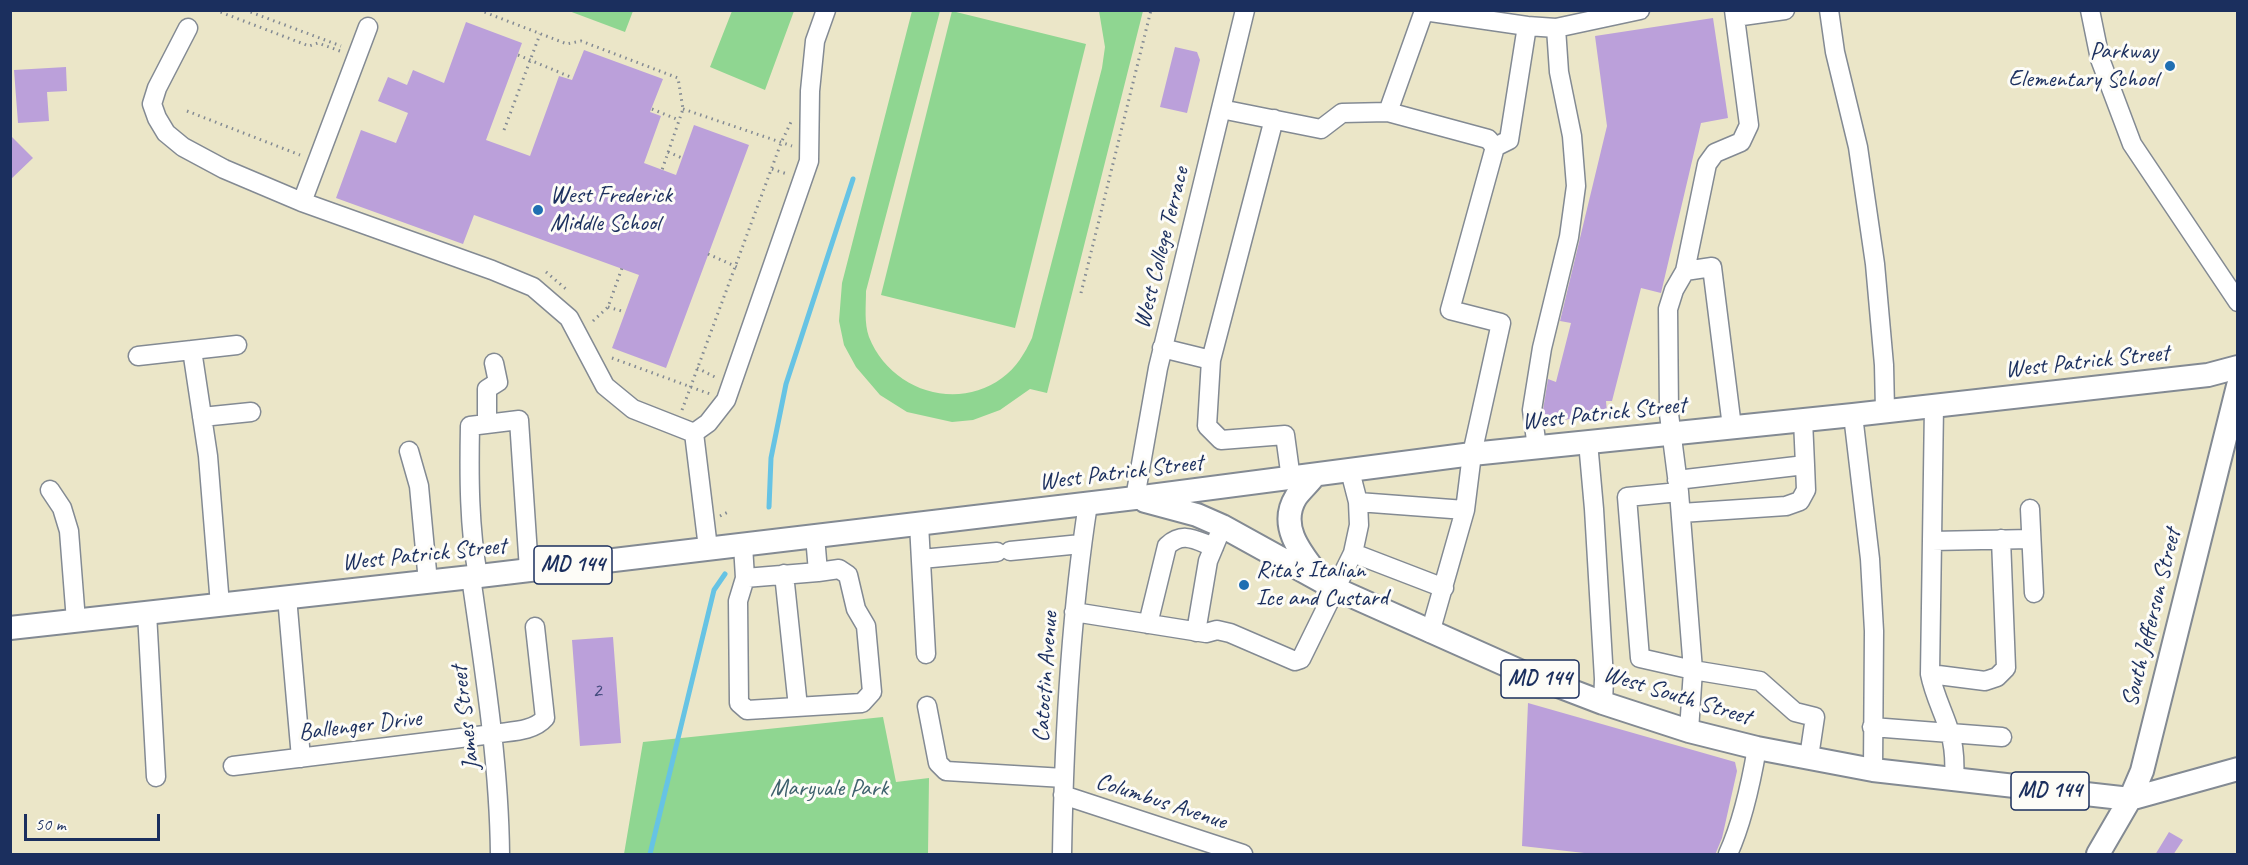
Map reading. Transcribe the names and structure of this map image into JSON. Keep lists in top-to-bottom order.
{
  "streets": {
    "main road": [
      "West Patrick Street",
      "MD 144",
      "South Jefferson Street",
      "West South Street"
    ],
    "street": [
      "West College Terrace",
      "Catoctin Avenue",
      "James Street",
      "Ballenger Drive",
      "Columbus Avenue"
    ]
  },
  "crossings": [
    ["West College Terrace", "West Patrick Street"],
    ["West College Terrace", "West South Street"],
    ["West Patrick Street", "Catoctin Avenue"],
    ["West Patrick Street", "West South Street"],
    ["West Patrick Street", "James Street"],
    ["South Jefferson Street", "West South Street"],
    ["Catoctin Avenue", "Columbus Avenue"],
    ["James Street", "Ballenger Drive"]
  ],
  "parks": ["Maryvale Park"],
  "places": ["Parkway Elementary School", "West Frederick Middle School", "Rita's Italian Ice and Custard"],
  "house_numbers": ["2"],
  "scale_bar": "50 m"
}
